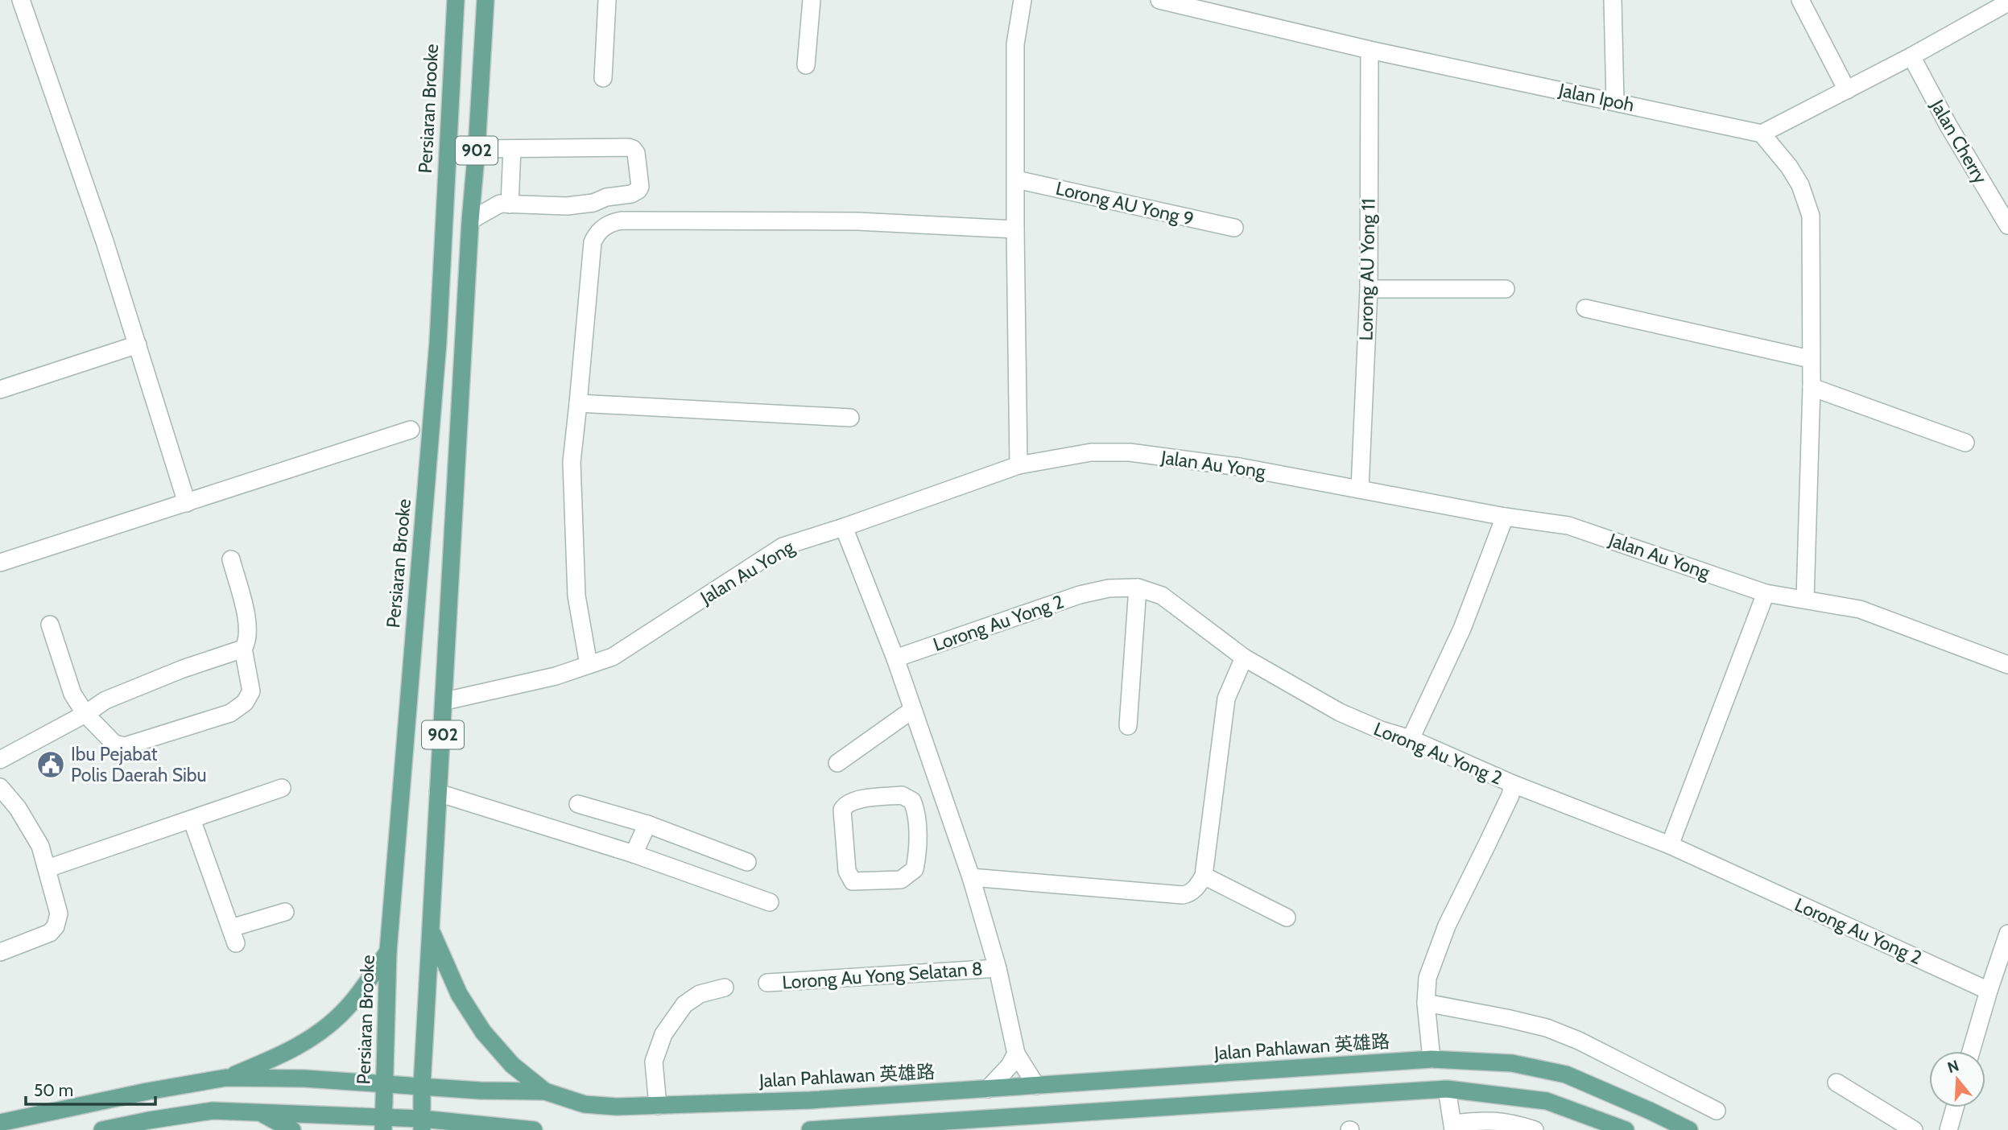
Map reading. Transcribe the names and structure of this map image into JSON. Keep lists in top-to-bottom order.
{
  "streets": {
    "main road": ["Persiaran Brooke", "902", "Jalan Pahlawan 英雄路"],
    "street": [
      "Jalan Ipoh",
      "Jalan Cherry",
      "Lorong AU Yong 9",
      "Lorong AU Yong 11",
      "Jalan Au Yong",
      "Lorong Au Yong 2",
      "Lorong Au Yong Selatan 8"
    ]
  },
  "crossings": [
    ["Jalan Ipoh", "Lorong AU Yong 11"],
    ["Persiaran Brooke", "Jalan Pahlawan 英雄路"],
    ["902", "Jalan Au Yong"],
    ["902", "Jalan Pahlawan 英雄路"],
    ["Lorong AU Yong 11", "Jalan Au Yong"]
  ],
  "places": {
    "public building": ["Ibu Pejabat Polis Daerah Sibu"]
  },
  "scale_bar": "50 m",
  "north": "top"
}
